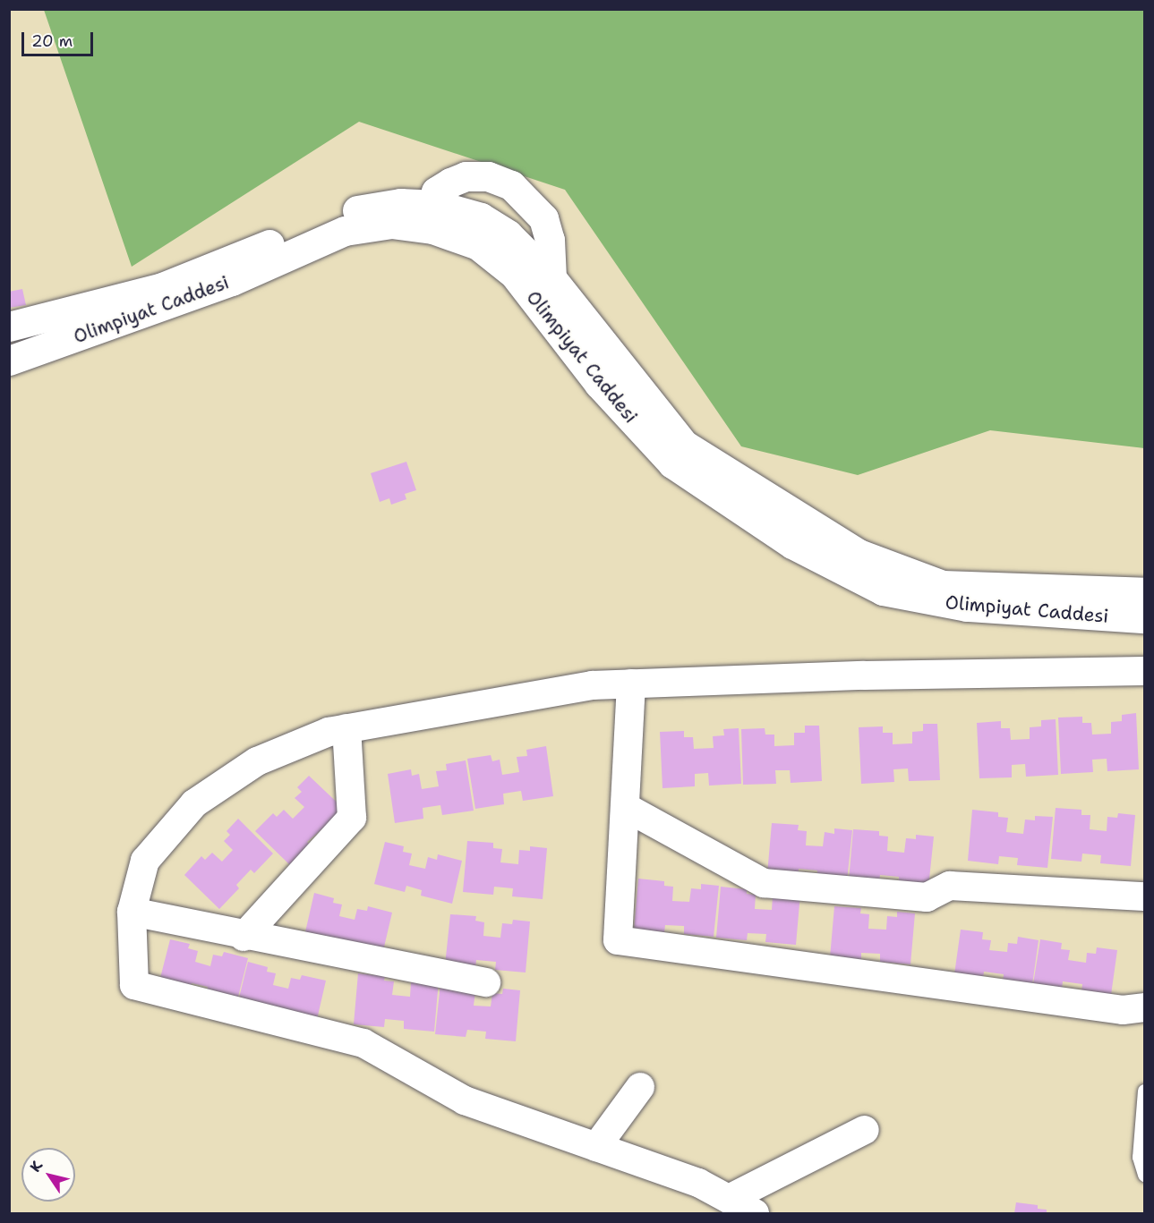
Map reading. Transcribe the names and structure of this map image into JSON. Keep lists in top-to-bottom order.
{
  "streets": {
    "street": ["Olimpiyat Caddesi"]
  },
  "scale_bar": "20 m",
  "north": "top left"
}
